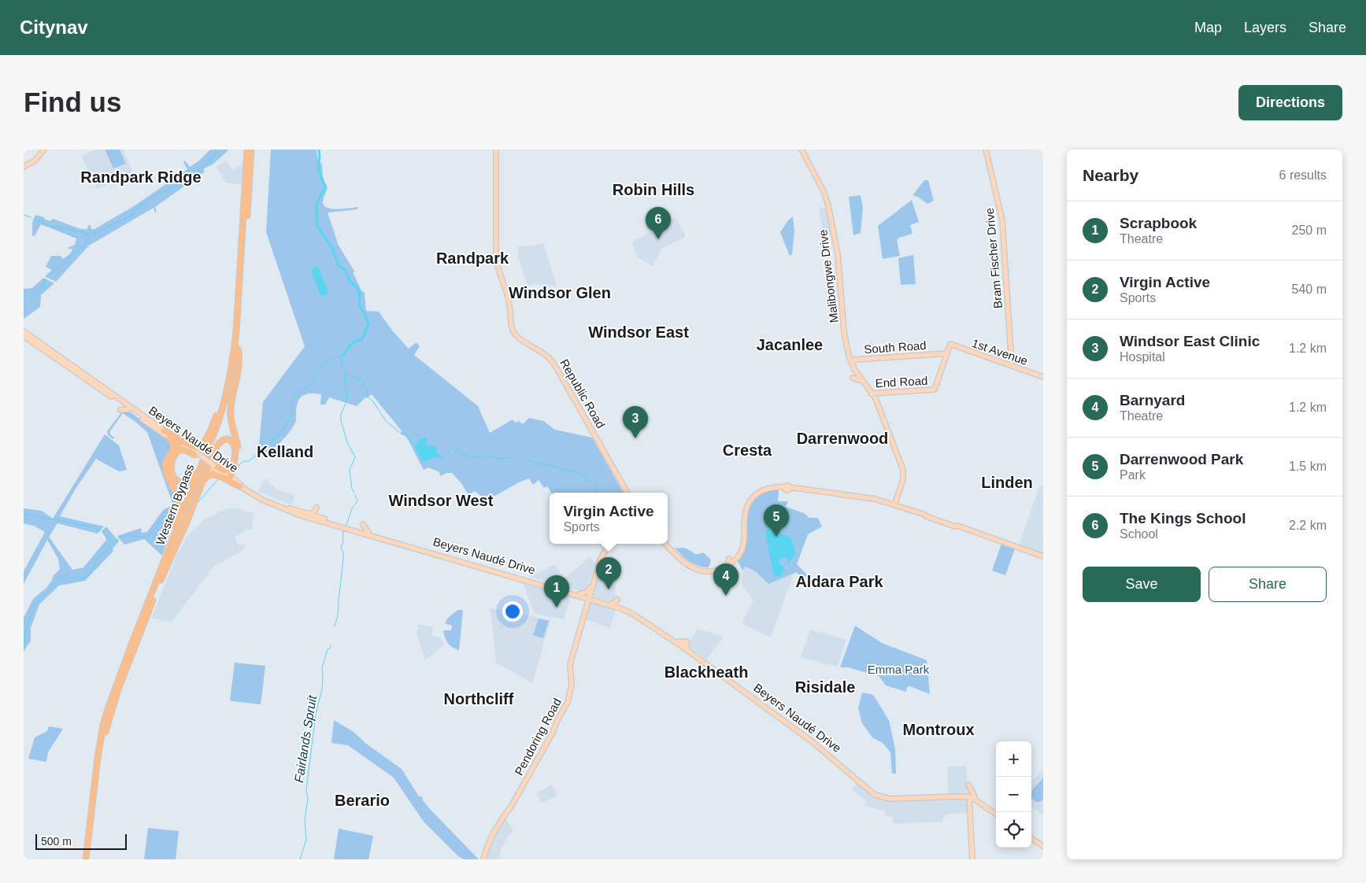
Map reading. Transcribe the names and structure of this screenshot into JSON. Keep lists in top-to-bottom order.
{
  "streets": {
    "highway": ["Western Bypass"],
    "main road": [
      "Bram Fischer Drive",
      "Malibongwe Drive",
      "South Road",
      "1st Avenue",
      "End Road",
      "Republic Road",
      "Beyers Naudé Drive",
      "Pendoring Road"
    ]
  },
  "crossings": [
    ["Bram Fischer Drive", "1st Avenue"],
    ["Malibongwe Drive", "South Road"],
    ["Malibongwe Drive", "End Road"],
    ["South Road", "1st Avenue"],
    ["South Road", "End Road"],
    ["Beyers Naudé Drive", "Pendoring Road"]
  ],
  "districts": [
    "Randpark Ridge",
    "Robin Hills",
    "Randpark",
    "Windsor Glen",
    "Windsor East",
    "Jacanlee",
    "Darrenwood",
    "Cresta",
    "Kelland",
    "Linden",
    "Windsor West",
    "Aldara Park",
    "Blackheath",
    "Risidale",
    "Northcliff",
    "Montroux",
    "Berario"
  ],
  "water": ["Fairlands Spruit"],
  "parks": ["Emma Park"],
  "scale_bar": "500 m",
  "page": {
    "header": "Citynav",
    "nav": ["Map", "Layers", "Share"],
    "buttons": [
      "Directions",
      ["Save", "Share"]
    ],
    "title": "Find us",
    "heading": ["Nearby", "6 results"],
    "list": [
      {
        "mark": "1",
        "name": "Scrapbook",
        "note": "Theatre",
        "value": "250 m"
      },
      {
        "mark": "2",
        "name": "Virgin Active",
        "note": "Sports",
        "value": "540 m"
      },
      {
        "mark": "3",
        "name": "Windsor East Clinic",
        "note": "Hospital",
        "value": "1.2 km"
      },
      {
        "mark": "4",
        "name": "Barnyard",
        "note": "Theatre",
        "value": "1.2 km"
      },
      {
        "mark": "5",
        "name": "Darrenwood Park",
        "note": "Park",
        "value": "1.5 km"
      },
      {
        "mark": "6",
        "name": "The Kings School",
        "note": "School",
        "value": "2.2 km"
      }
    ],
    "pins": [
      "6",
      "3",
      "5",
      "2",
      "4",
      "1"
    ],
    "popup": ["Virgin Active", "Sports"],
    "map_buttons": ["+", "−"],
    "scale": "500 m"
  }
}
